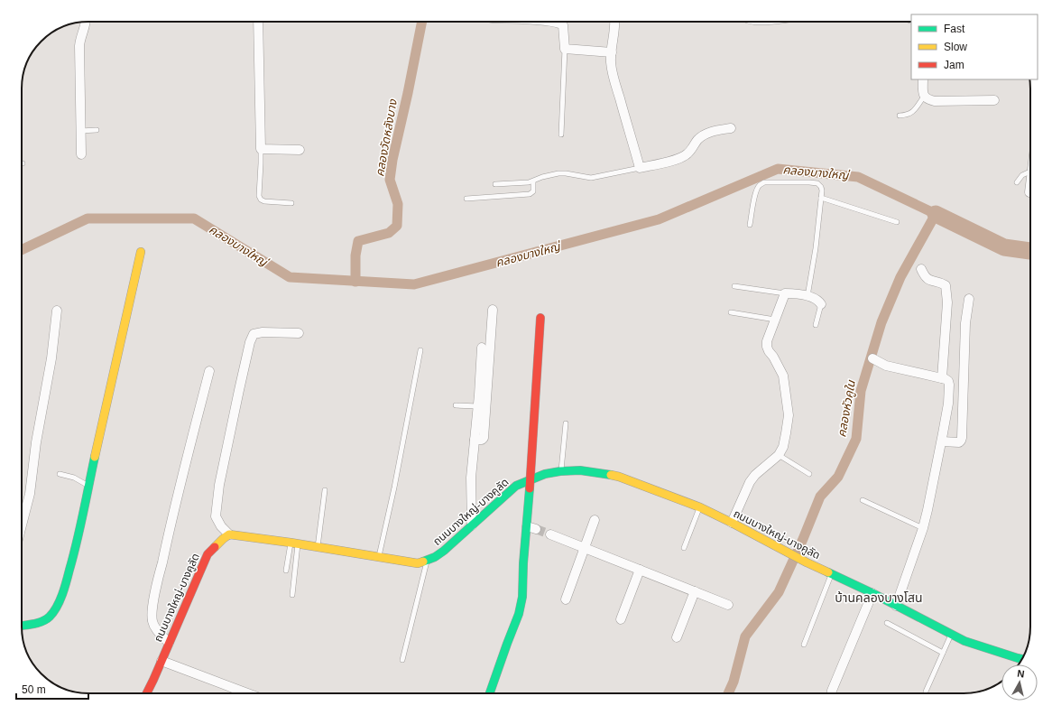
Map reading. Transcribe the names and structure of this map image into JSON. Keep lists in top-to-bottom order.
{
  "streets": {
    "street": ["ถนนบางใหญ่-บางคูลัด"]
  },
  "districts": ["บ้านคลองบางโสน"],
  "water": ["คลองวัดหลังบาง", "คลองบางใหญ่", "คลองหัวคูใน"],
  "legend": ["Fast", "Slow", "Jam"],
  "scale_bar": "50 m",
  "north": "top"
}
